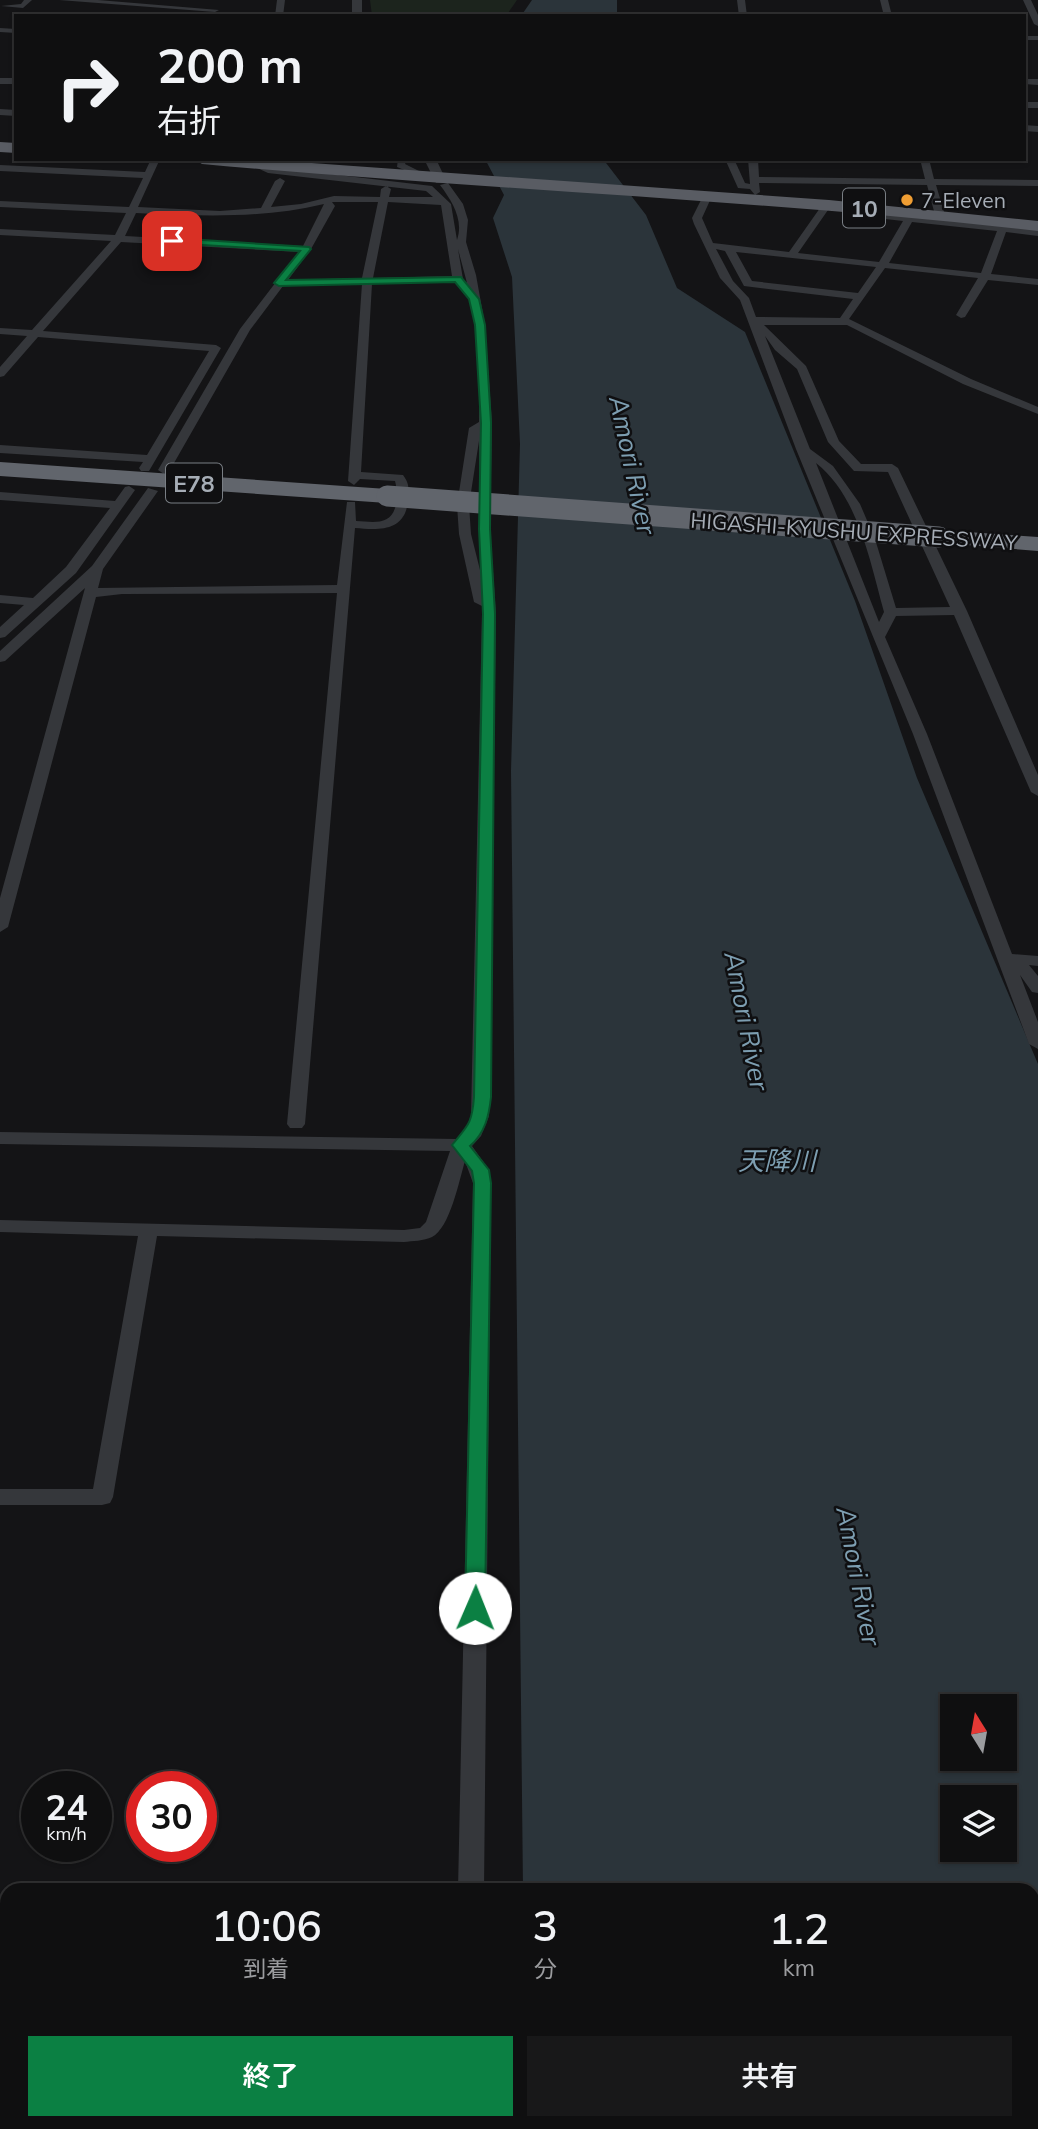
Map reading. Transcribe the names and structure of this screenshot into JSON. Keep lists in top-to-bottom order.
{
  "streets": {
    "highway": ["10", "E78", "HIGASHI-KYUSHU EXPRESSWAY"]
  },
  "water": ["Amori River", "天降川"],
  "places": ["7-Eleven"],
  "north": "top",
  "page": {
    "turn": ["200 m", "右折"],
    "speed": "24 km/h",
    "limit": "30",
    "eta": [
      "10:06",
      "到着",
      "3",
      "分",
      "1.2",
      "km"
    ],
    "buttons": ["終了", "共有"]
  }
}
